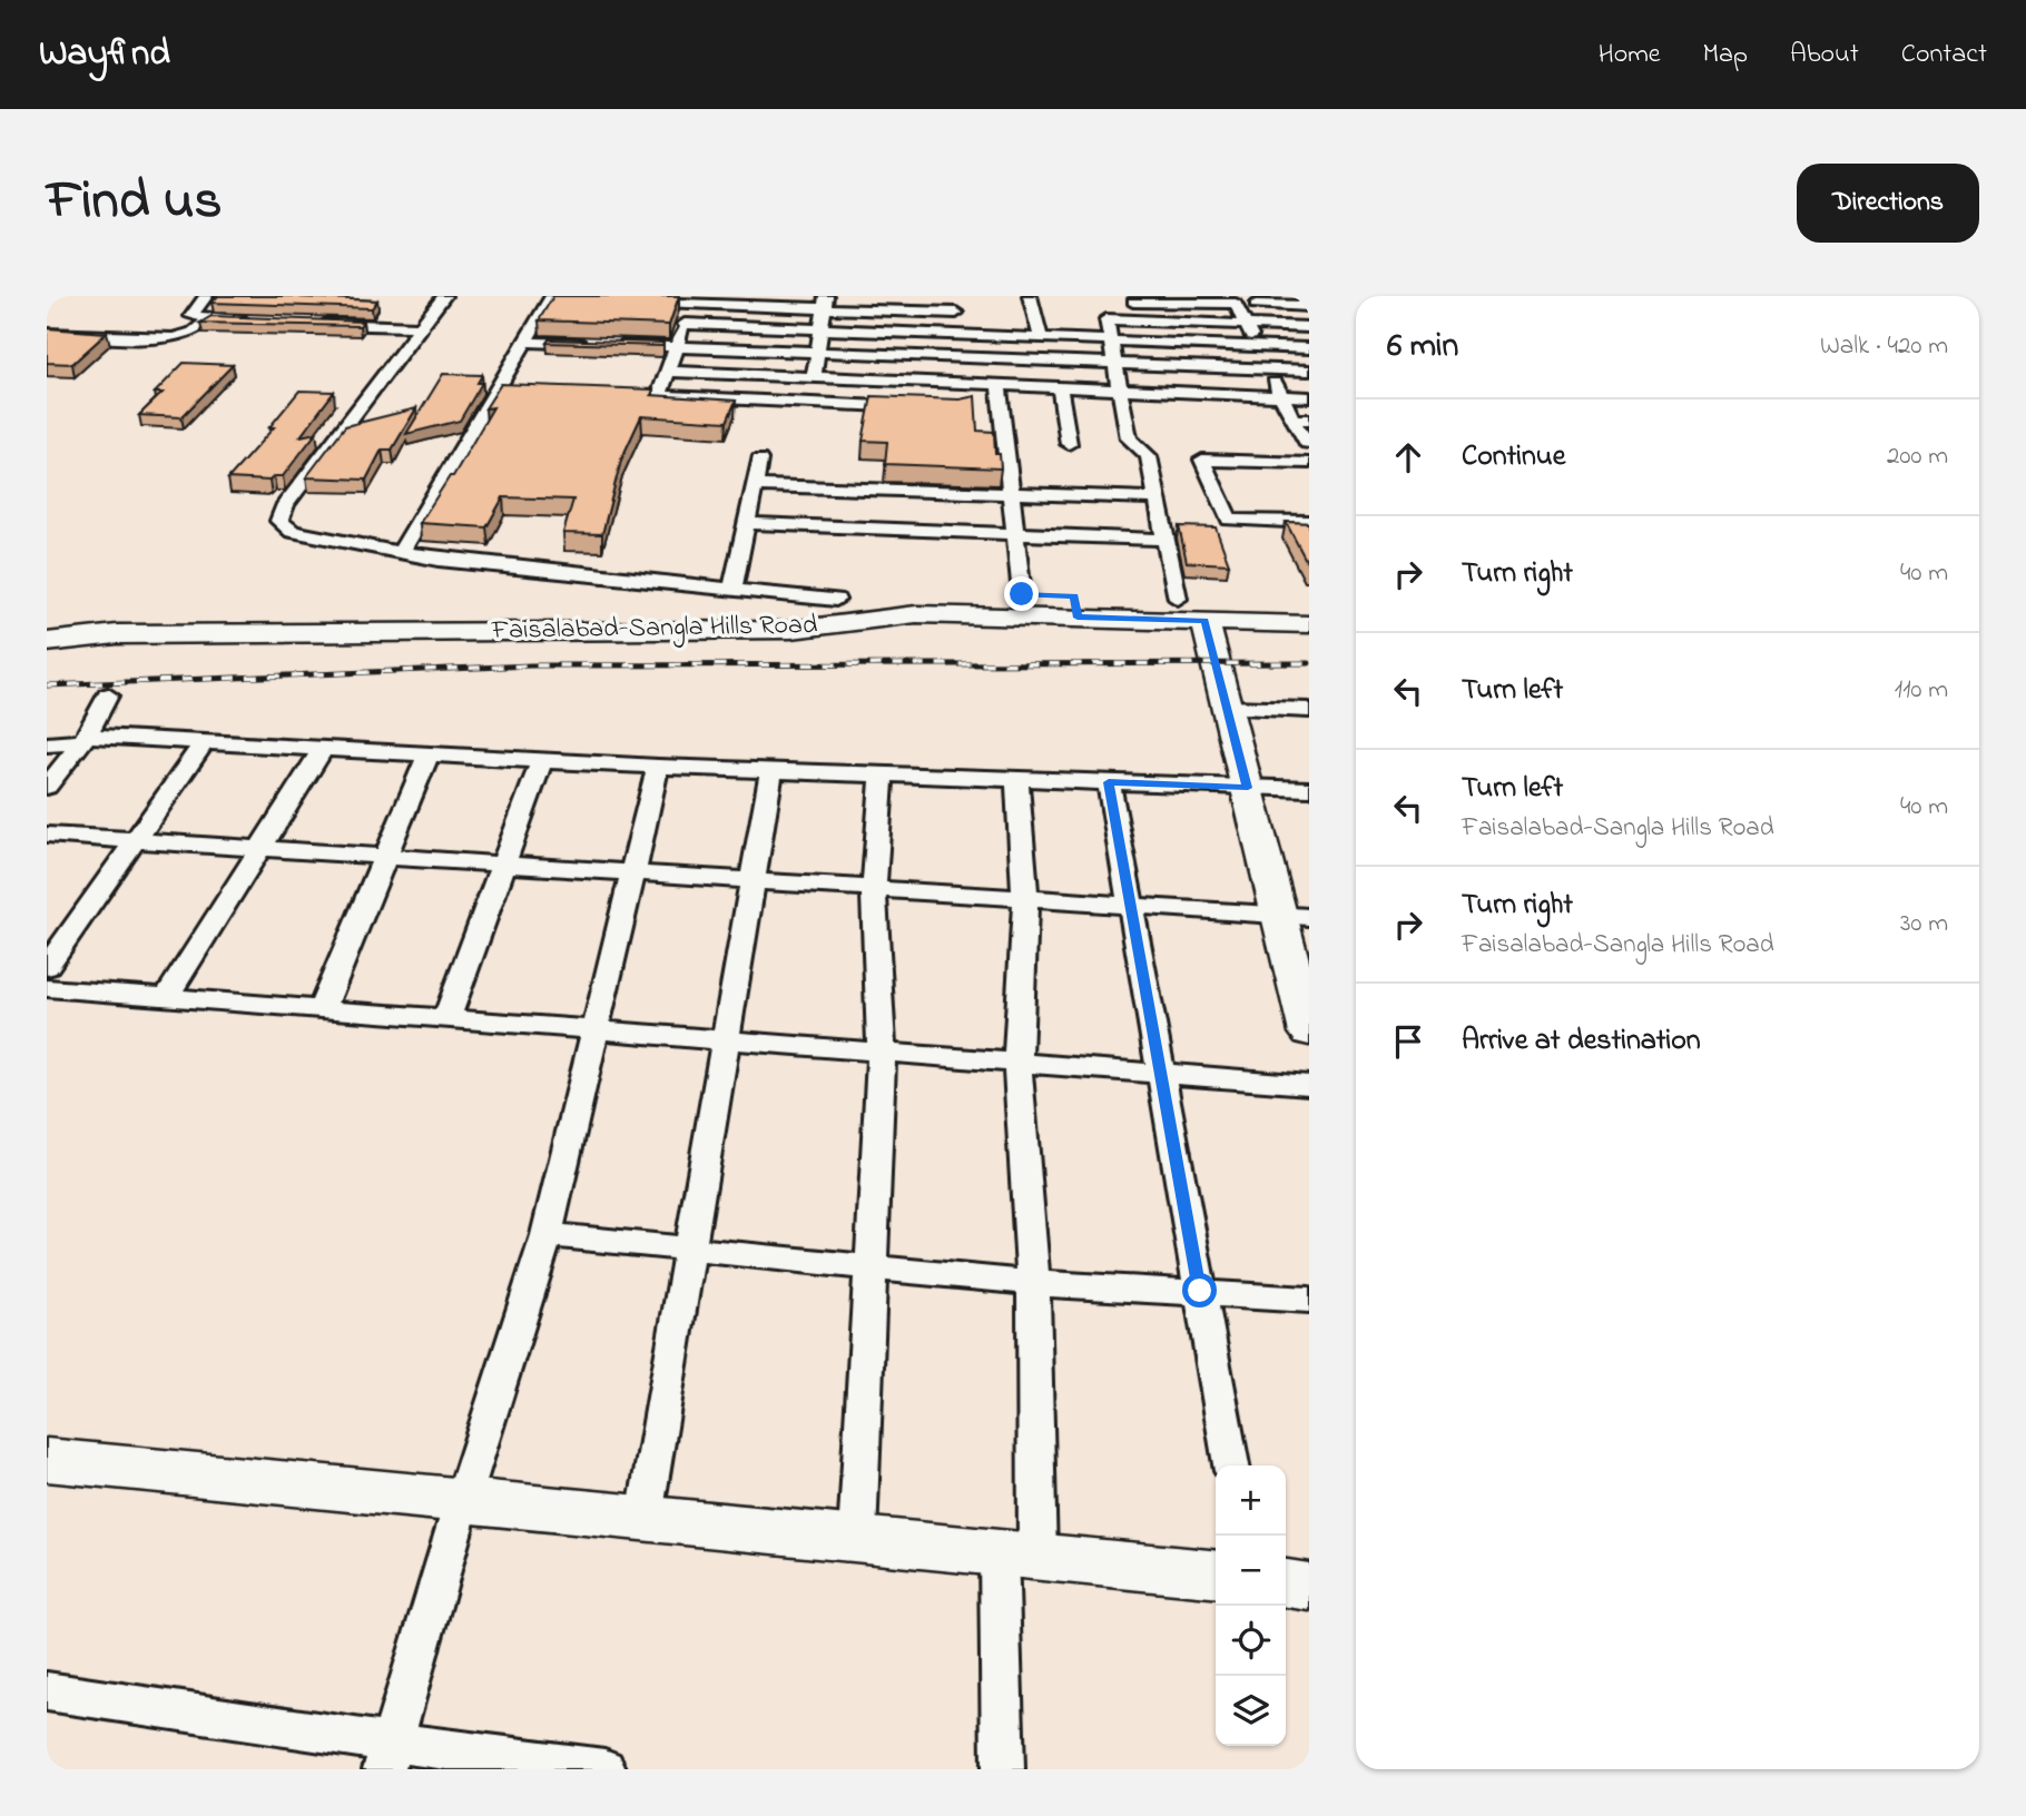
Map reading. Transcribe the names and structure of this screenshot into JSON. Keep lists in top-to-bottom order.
{
  "streets": {
    "main road": ["Faisalabad-Sangla Hills Road"]
  },
  "page": {
    "header": "Wayfind",
    "nav": [
      "Home",
      "Map",
      "About",
      "Contact"
    ],
    "title": "Find us",
    "buttons": "Directions",
    "heading": ["6 min", "Walk · 420 m"],
    "list": [
      ["Continue", "200 m"],
      ["Turn right", "40 m"],
      ["Turn left", "110 m"],
      ["Turn left", "Faisalabad-Sangla Hills Road", "40 m"],
      ["Turn right", "Faisalabad-Sangla Hills Road", "30 m"],
      "Arrive at destination"
    ],
    "map_buttons": ["+", "−"]
  }
}
